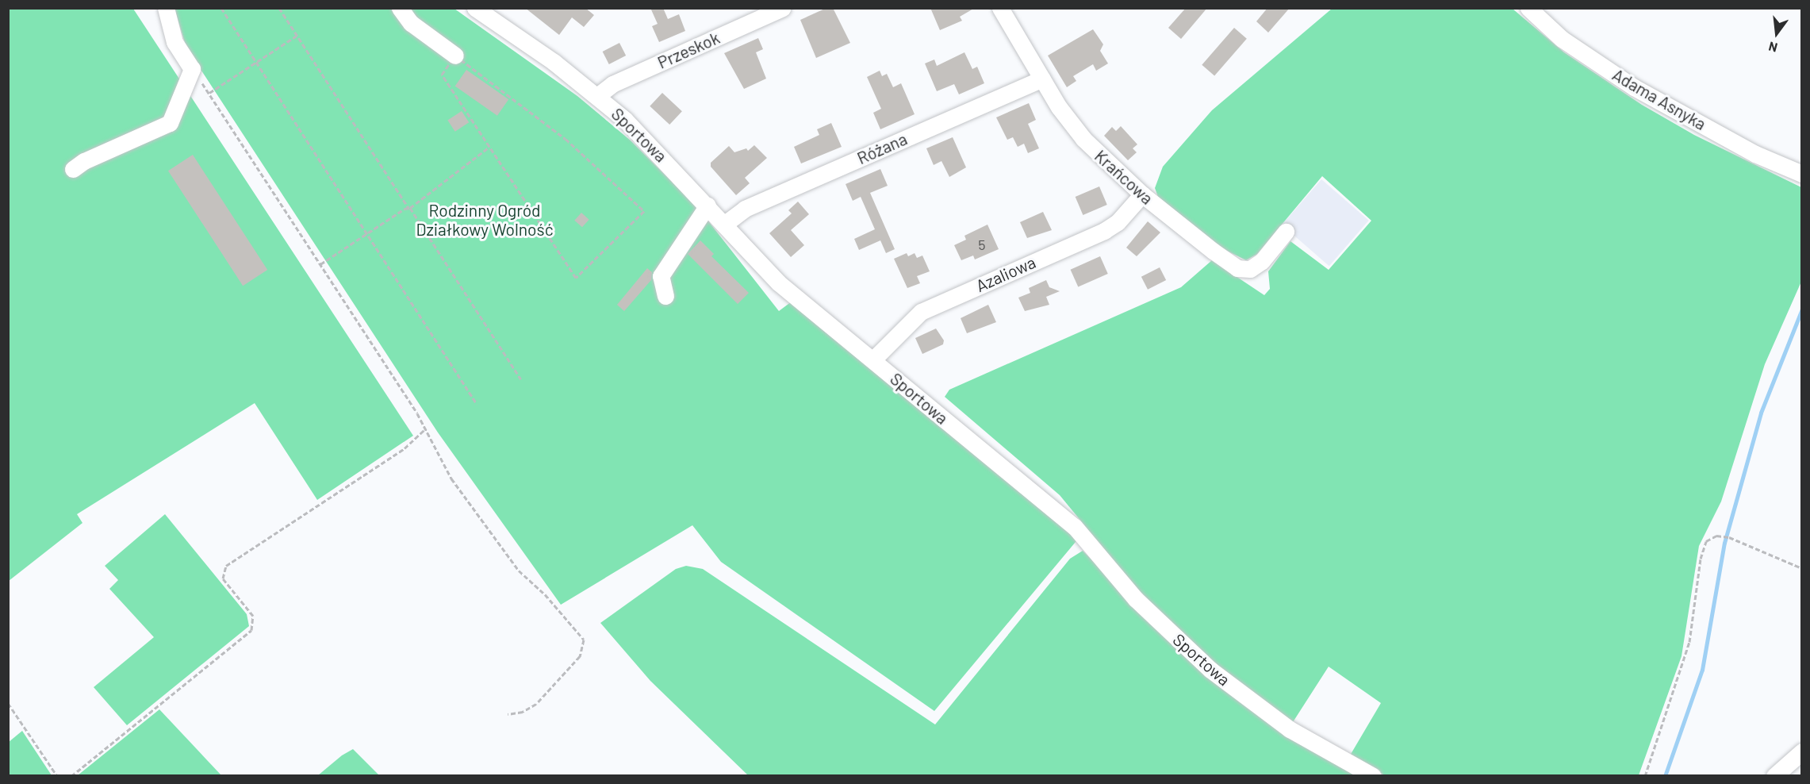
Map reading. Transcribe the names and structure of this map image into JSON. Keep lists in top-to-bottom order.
{
  "streets": {
    "street": [
      "Przeskok",
      "Adama Asnyka",
      "Sportowa",
      "Różana",
      "Krańcowa",
      "Azaliowa"
    ]
  },
  "crossings": [
    ["Przeskok", "Sportowa"],
    ["Sportowa", "Różana"],
    ["Sportowa", "Azaliowa"],
    ["Różana", "Krańcowa"],
    ["Krańcowa", "Azaliowa"]
  ],
  "parks": ["Rodzinny Ogród Działkowy Wolność"],
  "house_numbers": ["5"],
  "north": "bottom"
}
